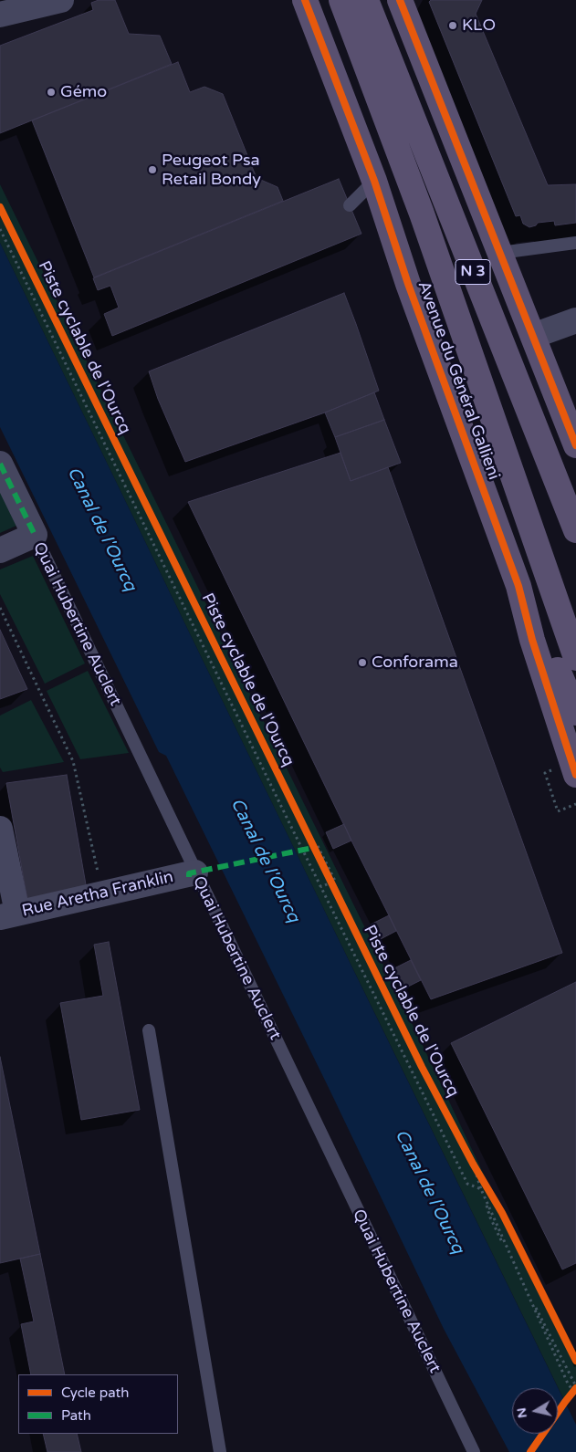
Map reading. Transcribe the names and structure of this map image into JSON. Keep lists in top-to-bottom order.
{
  "streets": {
    "main road": ["N 3", "Avenue du Général Gallieni"],
    "street": ["Quai Hubertine Auclert", "Rue Aretha Franklin"],
    "cycle path": ["Piste cyclable de l'Ourcq"]
  },
  "crossings": [
    ["Quai Hubertine Auclert", "Rue Aretha Franklin"]
  ],
  "water": ["Canal de l'Ourcq"],
  "places": [
    "KLO",
    "Gémo",
    "Peugeot Psa Retail Bondy",
    "Conforama"
  ],
  "legend": ["Cycle path", "Path"],
  "north": "left"
}
